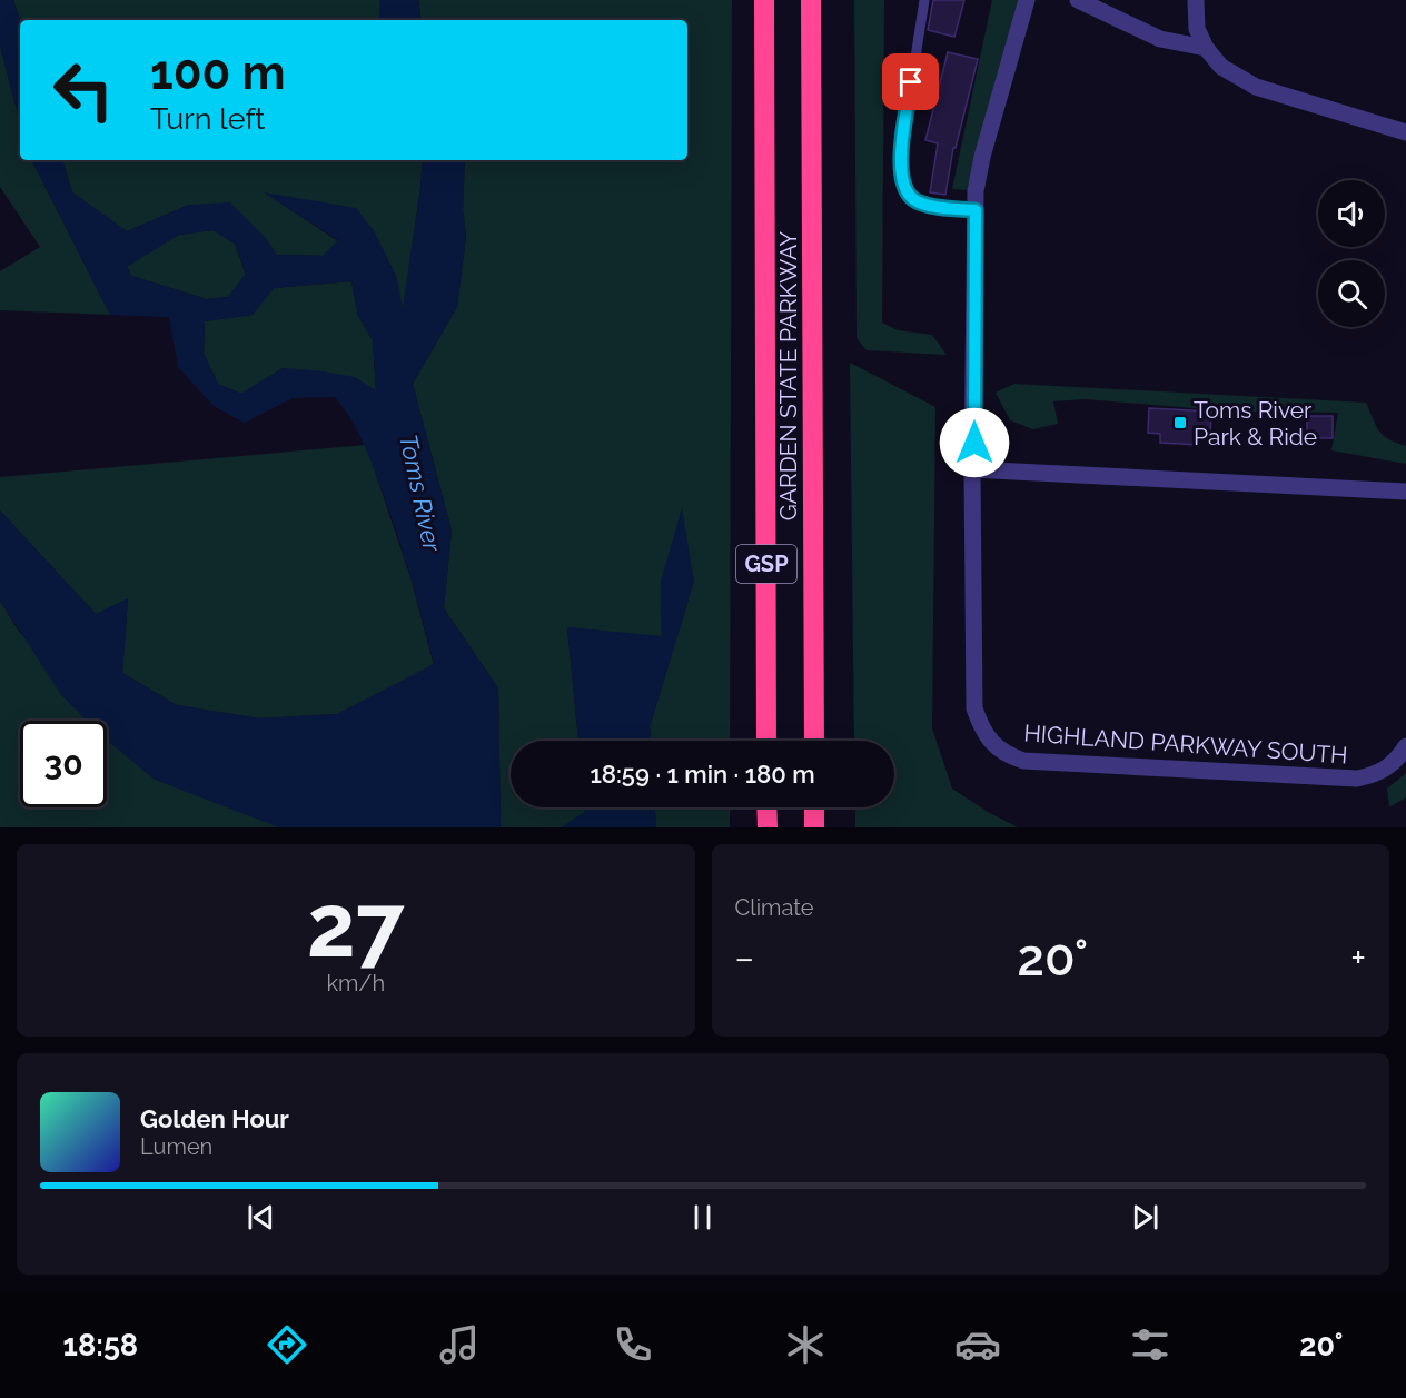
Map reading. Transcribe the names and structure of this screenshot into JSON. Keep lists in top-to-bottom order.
{
  "streets": {
    "highway": ["GARDEN STATE PARKWAY", "GSP"],
    "street": ["HIGHLAND PARKWAY SOUTH"]
  },
  "water": ["Toms River"],
  "places": {
    "transit": ["Toms River Park & Ride"]
  },
  "page": {
    "turn": ["100 m", "Turn left"],
    "limit": "30",
    "trip": "18:59 · 1 min · 180 m",
    "tile": [
      ["27", "km/h"],
      "Climate"
    ],
    "heat": ["−", "20°", "+"],
    "song": ["Golden Hour", "Lumen"],
    "tabs": ["18:58", "20°"]
  }
}
